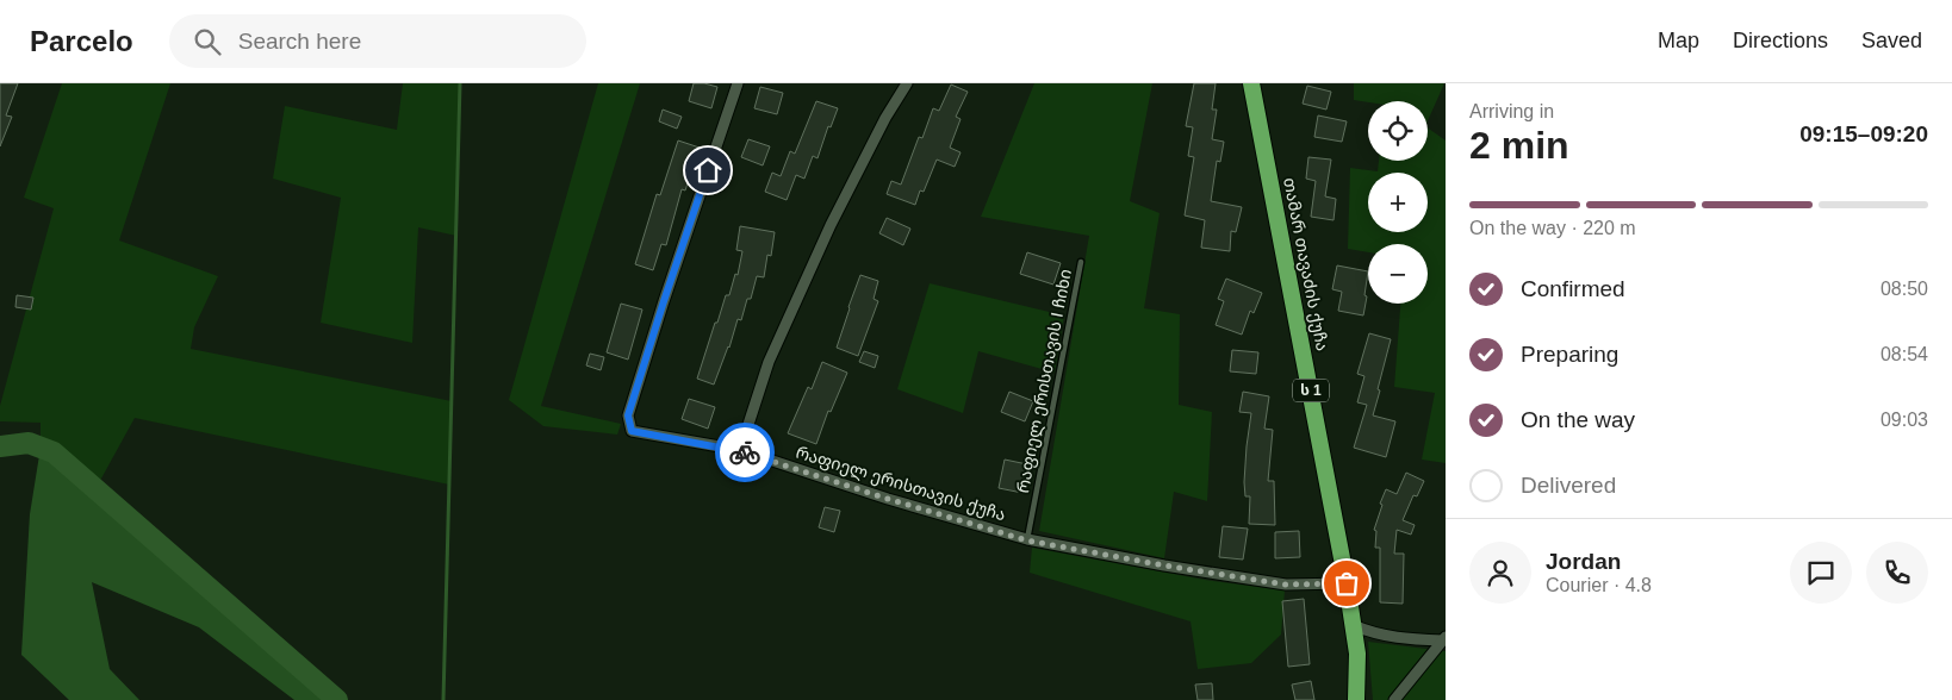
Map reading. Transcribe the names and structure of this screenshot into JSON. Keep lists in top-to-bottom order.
{
  "streets": {
    "highway": ["თამარ თავაძის ქუჩა", "ს 1"],
    "street": ["რაფიელ ერისთავის ქუჩა"],
    "lane": ["რაფიელ ერისთავის I ჩიხი"]
  },
  "crossings": [
    ["თამარ თავაძის ქუჩა", "რაფიელ ერისთავის ქუჩა"],
    ["რაფიელ ერისთავის I ჩიხი", "რაფიელ ერისთავის ქუჩა"]
  ],
  "page": {
    "header": "Parcelo",
    "search": "Search here",
    "nav": ["Map", "Directions", "Saved"],
    "heading": ["2 min", "Arriving in", "09:15–09:20"],
    "panel": ["Jordan", "Courier · 4.8"],
    "map_buttons": ["+", "−"],
    "bar": "On the way · 220 m",
    "list": [
      ["Confirmed", "08:50"],
      ["Preparing", "08:54"],
      ["On the way", "09:03"],
      "Delivered"
    ]
  }
}
